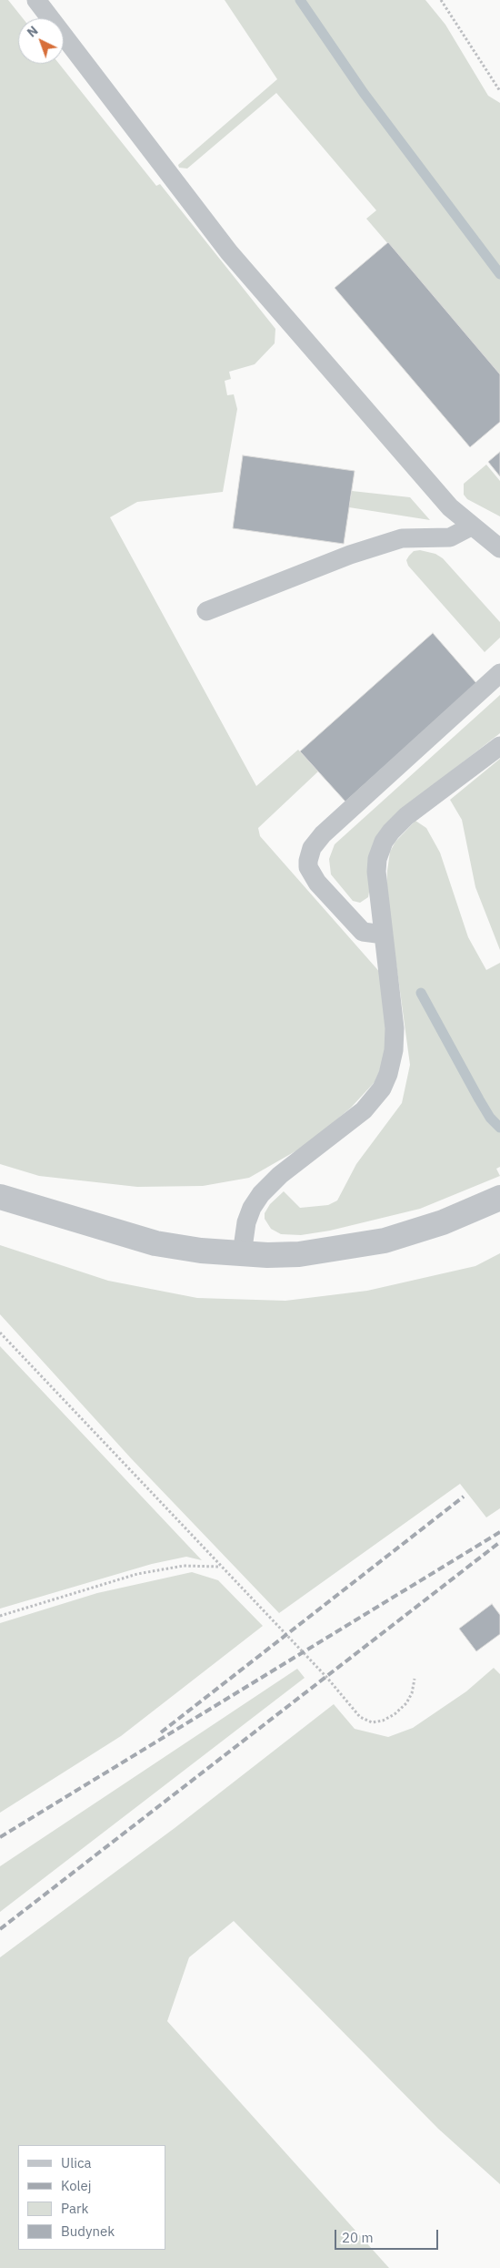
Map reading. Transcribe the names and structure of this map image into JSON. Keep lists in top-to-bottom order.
{
  "legend": [
    "Ulica",
    "Kolej",
    "Park",
    "Budynek"
  ],
  "scale_bar": "20 m",
  "north": "top left"
}
